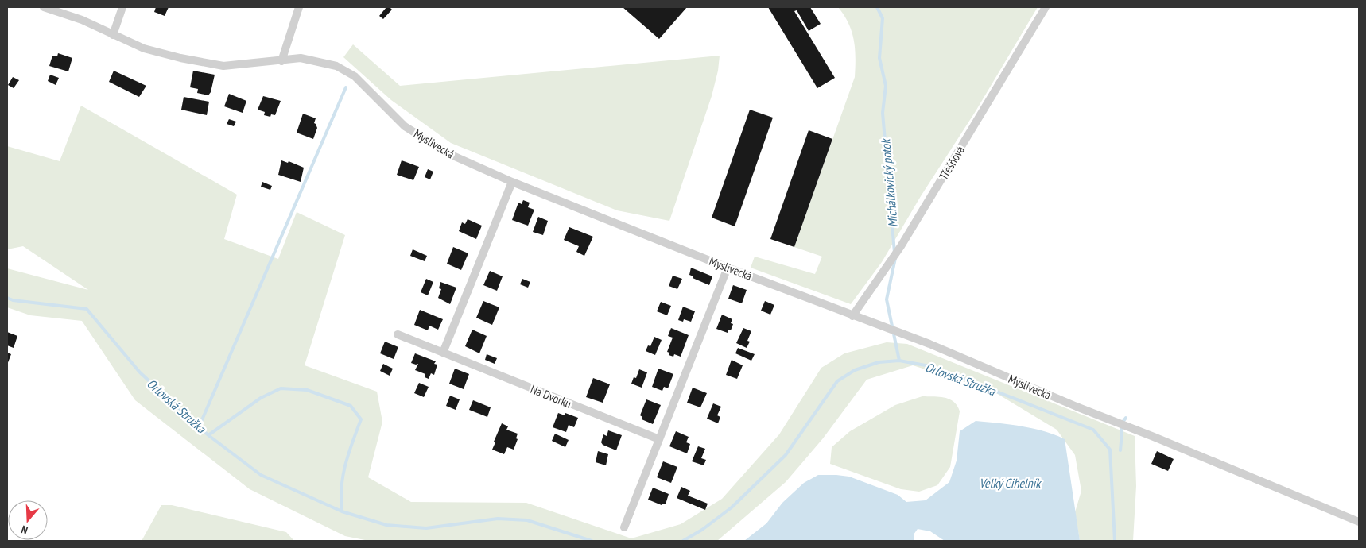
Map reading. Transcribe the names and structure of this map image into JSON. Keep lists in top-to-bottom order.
{
  "streets": {
    "street": ["Myslivecká", "Třešňová", "Na Dvorku"]
  },
  "crossings": [
    ["Myslivecká", "Třešňová"]
  ],
  "water": ["Michálkovický potok", "Orlovská Stružka", "Velký Cihelník"],
  "north": "bottom"
}
